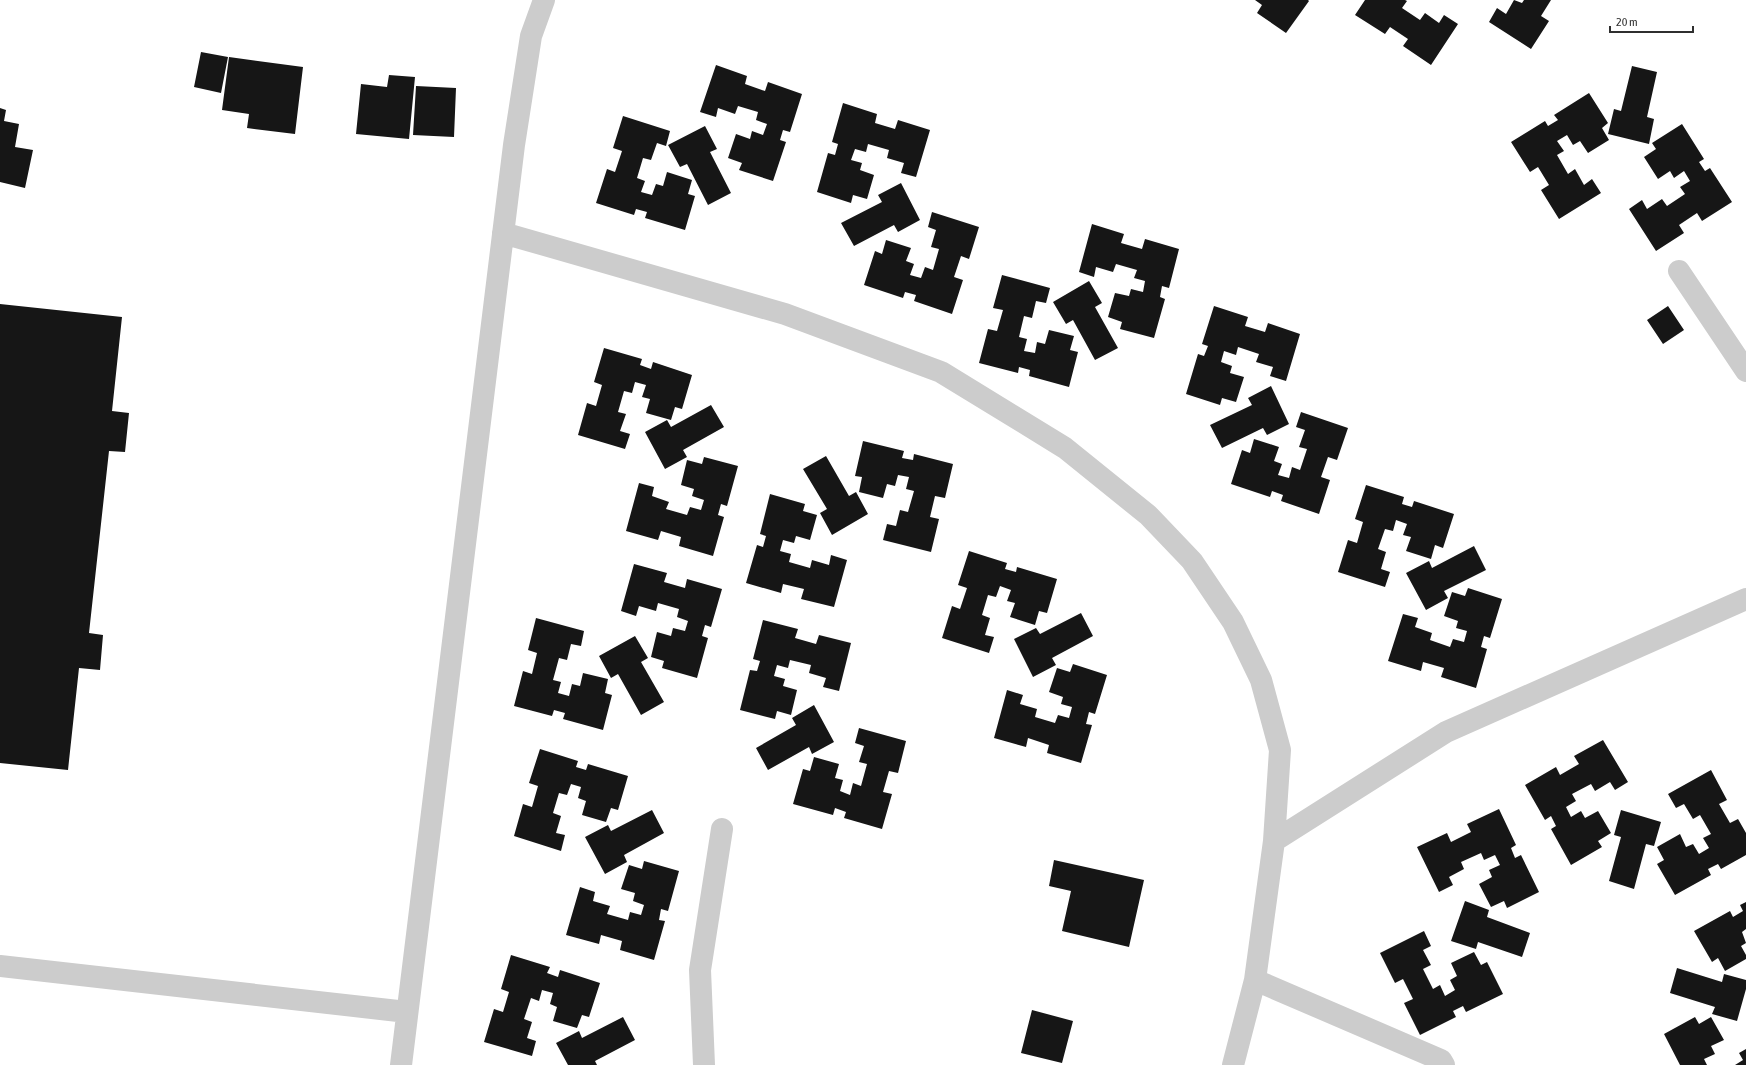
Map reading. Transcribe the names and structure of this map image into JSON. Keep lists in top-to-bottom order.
{
  "scale_bar": "20 m"
}
